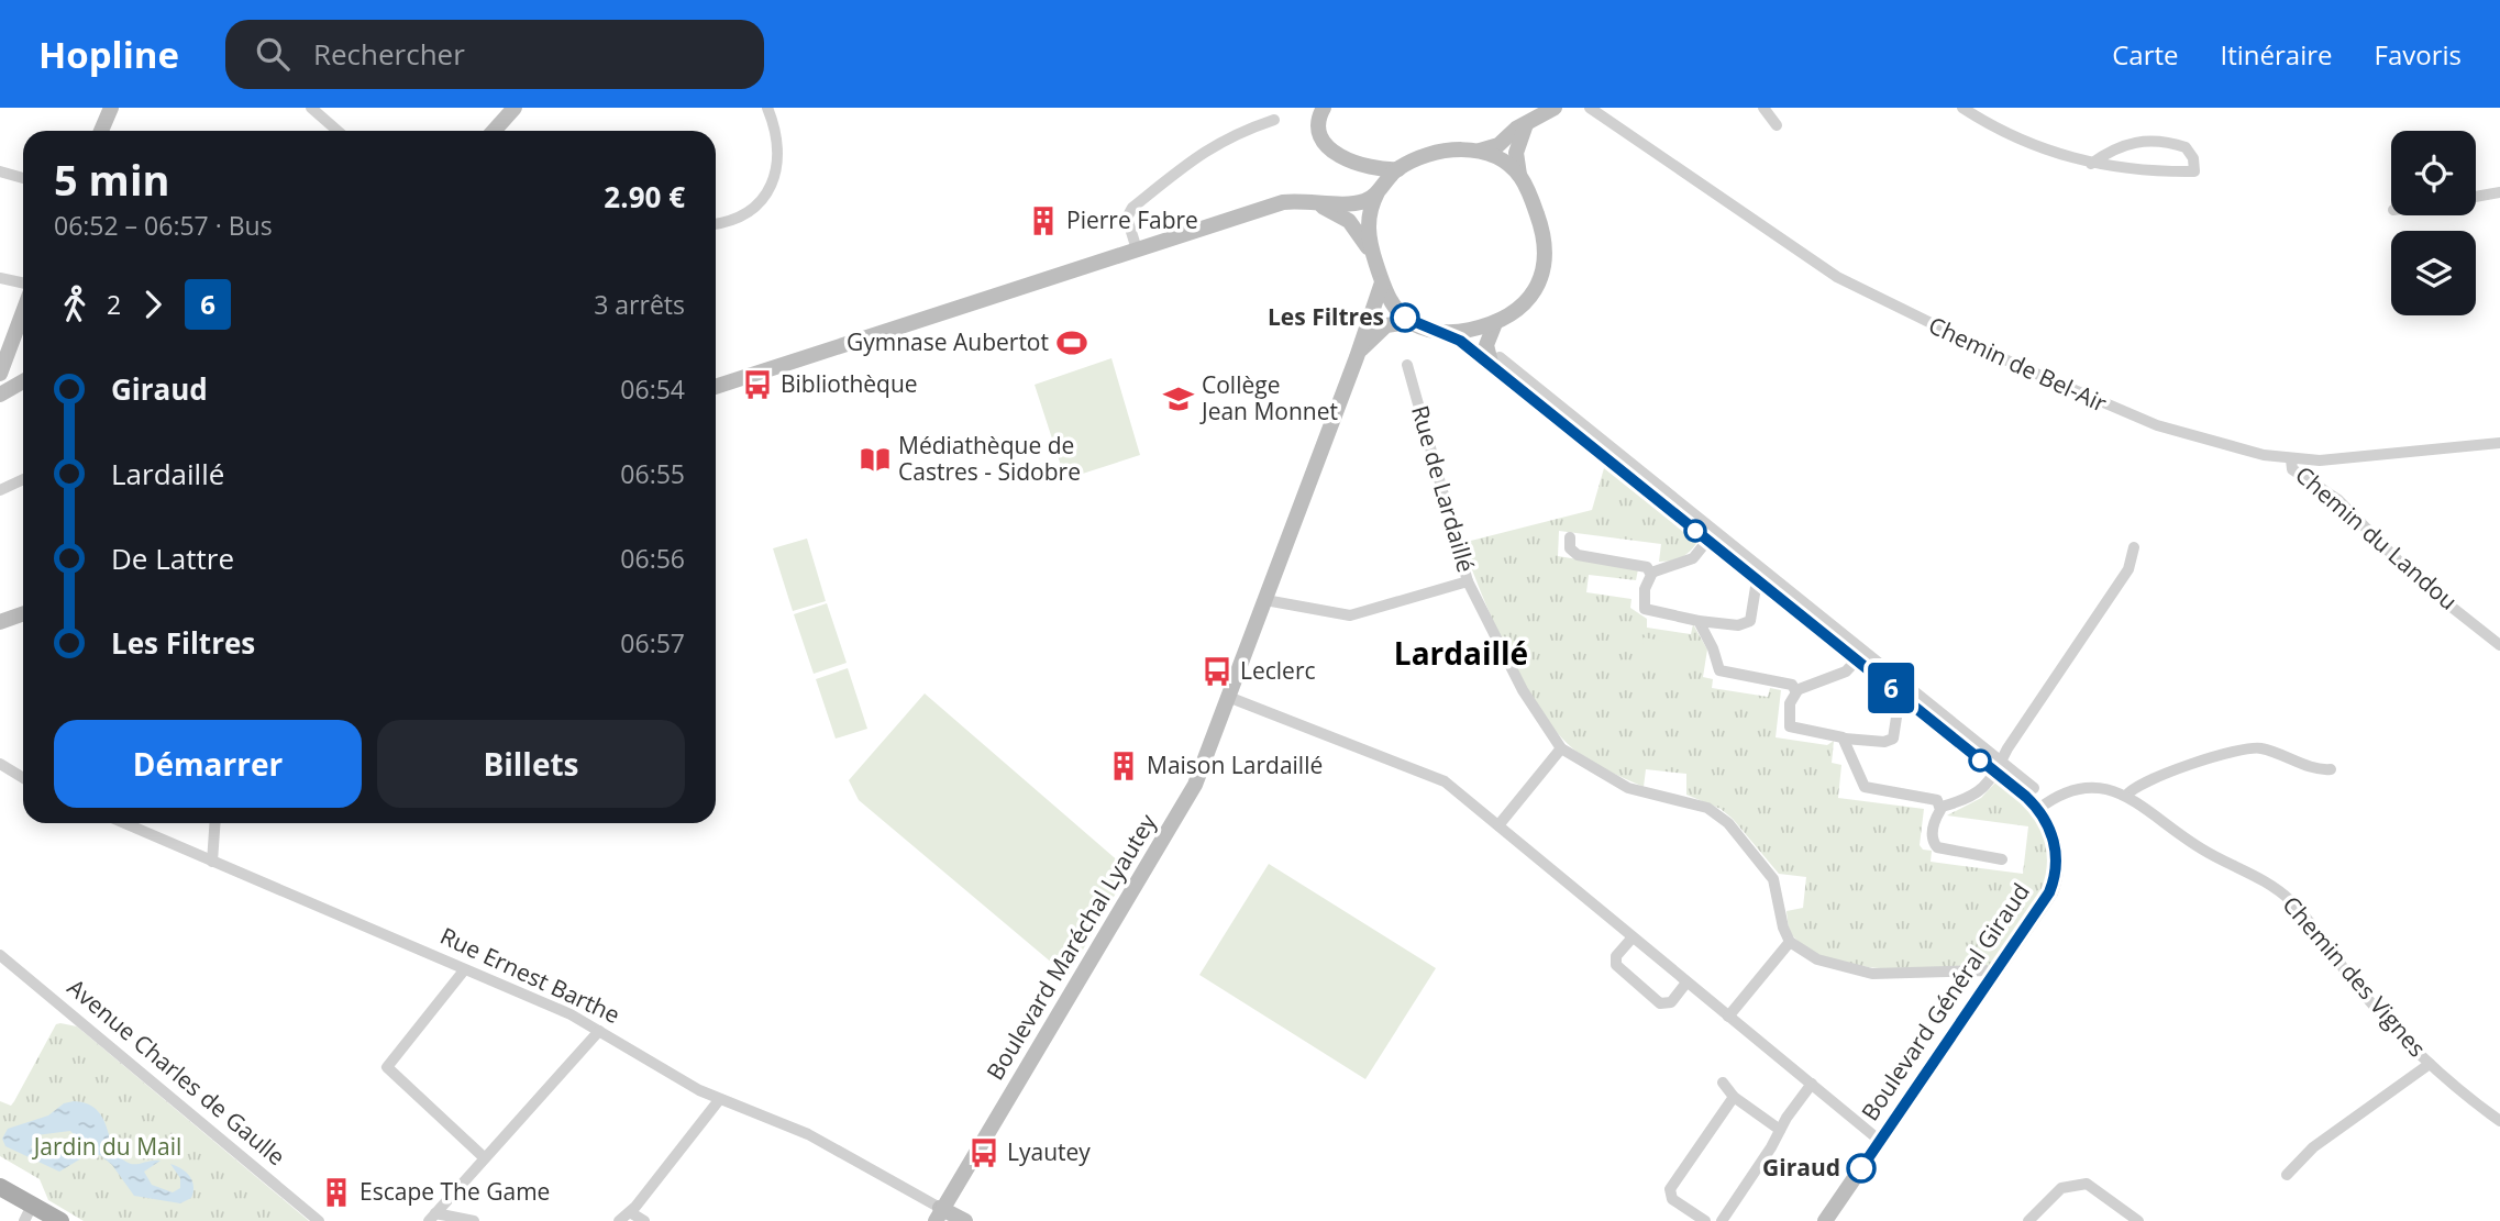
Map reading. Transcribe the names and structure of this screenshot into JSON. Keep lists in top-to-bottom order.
{
  "streets": {
    "street": [
      "Chemin de Bel-Air",
      "Rue de Lardaillé",
      "Chemin du Landou",
      "Boulevard Maréchal Lyautey",
      "Rue Ernest Barthe",
      "Chemin des Vignes",
      "Boulevard Général Giraud",
      "Avenue Charles de Gaulle"
    ]
  },
  "crossings": [
    ["Chemin de Bel-Air", "Chemin du Landou"],
    ["Boulevard Maréchal Lyautey", "Rue Ernest Barthe"],
    ["Chemin des Vignes", "Boulevard Général Giraud"]
  ],
  "districts": ["Lardaillé"],
  "parks": ["Jardin du Mail"],
  "places": {
    "building": ["Pierre Fabre", "Maison Lardaillé", "Escape The Game"],
    "other": ["Les Filtres", "Giraud"],
    "sports": ["Gymnase Aubertot"],
    "bus stop": ["Bibliothèque", "Leclerc", "Lyautey"],
    "school or university": ["Collège Jean Monnet"],
    "library": ["Médiathèque de Castres - Sidobre"]
  },
  "lines": ["bus line 6"],
  "page": {
    "header": "Hopline",
    "search": "Rechercher",
    "nav": ["Carte", "Itinéraire", "Favoris"],
    "on_map": "6",
    "heading": ["5 min", "06:52 – 06:57 · Bus", "2.90 €"],
    "legs": ["2", "6", "3 arrêts"],
    "list": [
      {
        "name": "Giraud",
        "value": "06:54"
      },
      {
        "name": "Lardaillé",
        "value": "06:55"
      },
      {
        "name": "De Lattre",
        "value": "06:56"
      },
      {
        "name": "Les Filtres",
        "value": "06:57"
      }
    ],
    "buttons": ["Démarrer", "Billets"]
  }
}
